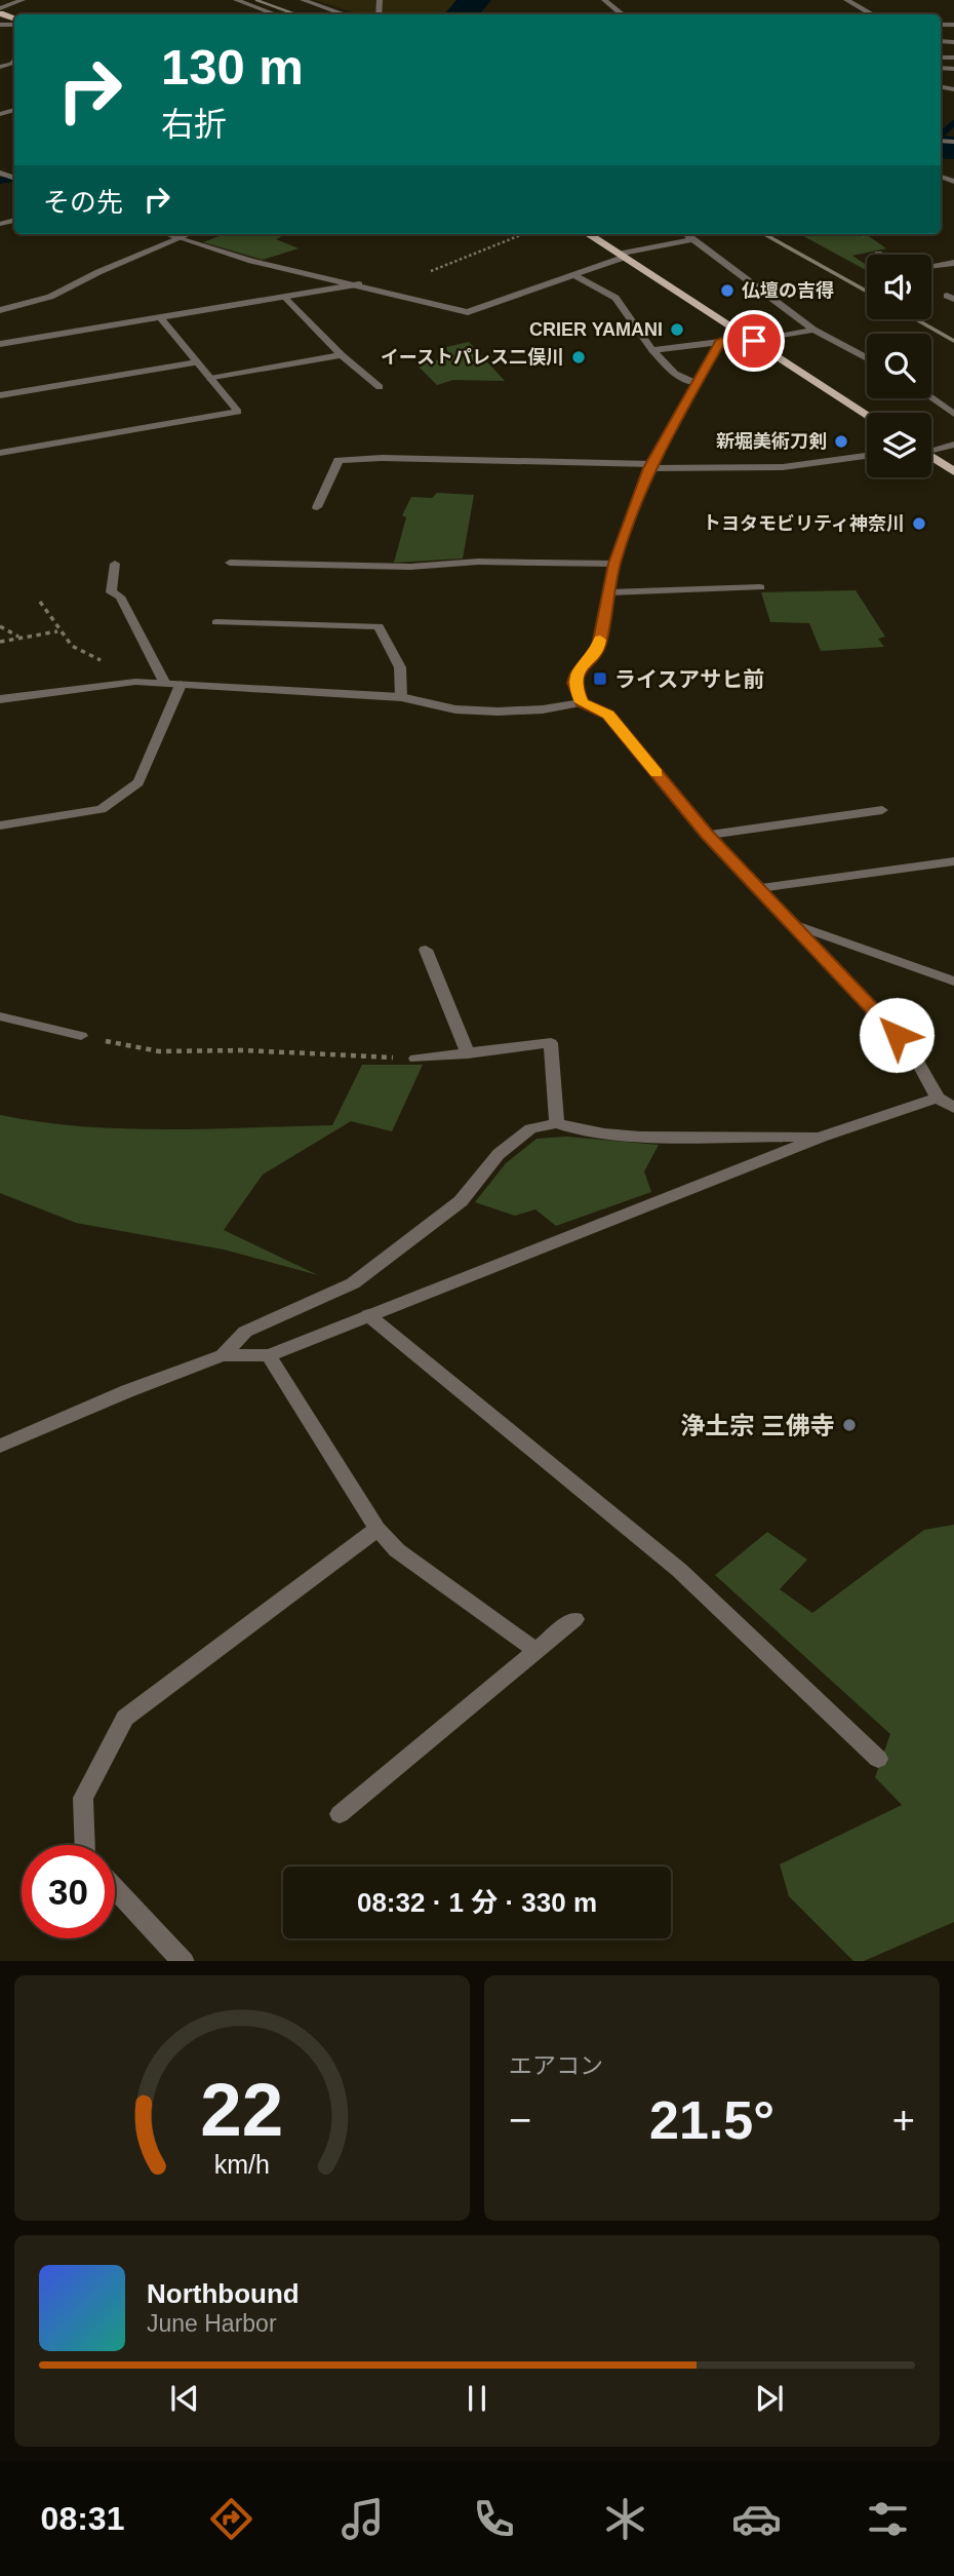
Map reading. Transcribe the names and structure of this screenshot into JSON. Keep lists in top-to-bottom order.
{
  "places": {
    "other": [
      "仏壇の吉得",
      "CRIER YAMANI",
      "イーストパレス二俣川",
      "新堀美術刀剣",
      "トヨタモビリティ神奈川",
      "浄土宗 三佛寺"
    ],
    "transit": ["ライスアサヒ前"]
  },
  "page": {
    "turn": ["130 m", "右折"],
    "then": "その先",
    "limit": "30",
    "trip": "08:32 · 1 分 · 330 m",
    "tile": "エアコン",
    "heat": ["−", "21.5°", "+"],
    "song": ["Northbound", "June Harbor"],
    "tabs": "08:31",
    "gauge": ["22", "km/h"]
  }
}
